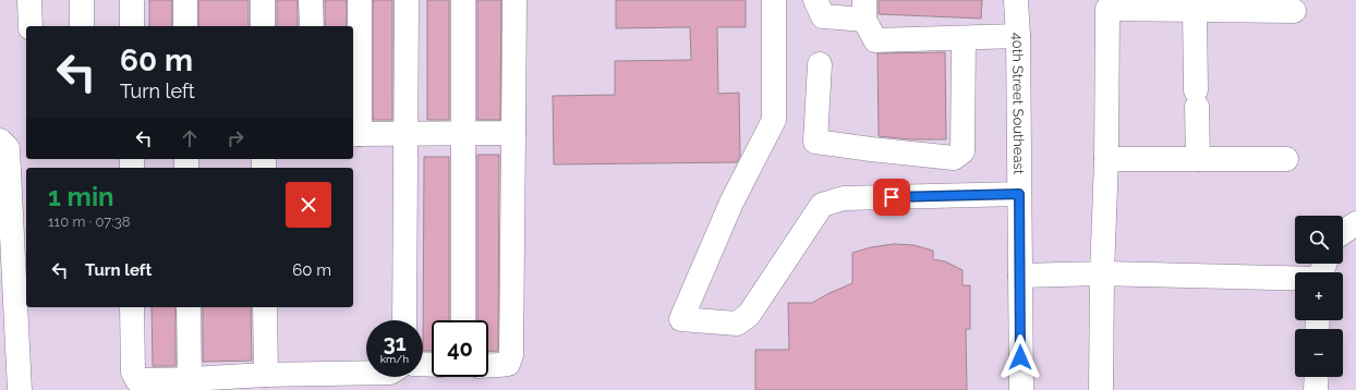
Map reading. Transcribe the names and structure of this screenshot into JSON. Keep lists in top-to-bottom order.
{
  "streets": {
    "street": ["40th Street Southeast"]
  },
  "page": {
    "turn": ["60 m", "Turn left"],
    "heading": ["1 min", "110 m · 07:38"],
    "map_buttons": ["+", "−"],
    "list": [
      {
        "name": "Turn left",
        "value": "60 m"
      }
    ],
    "speed": "31 km/h",
    "limit": "40"
  }
}
